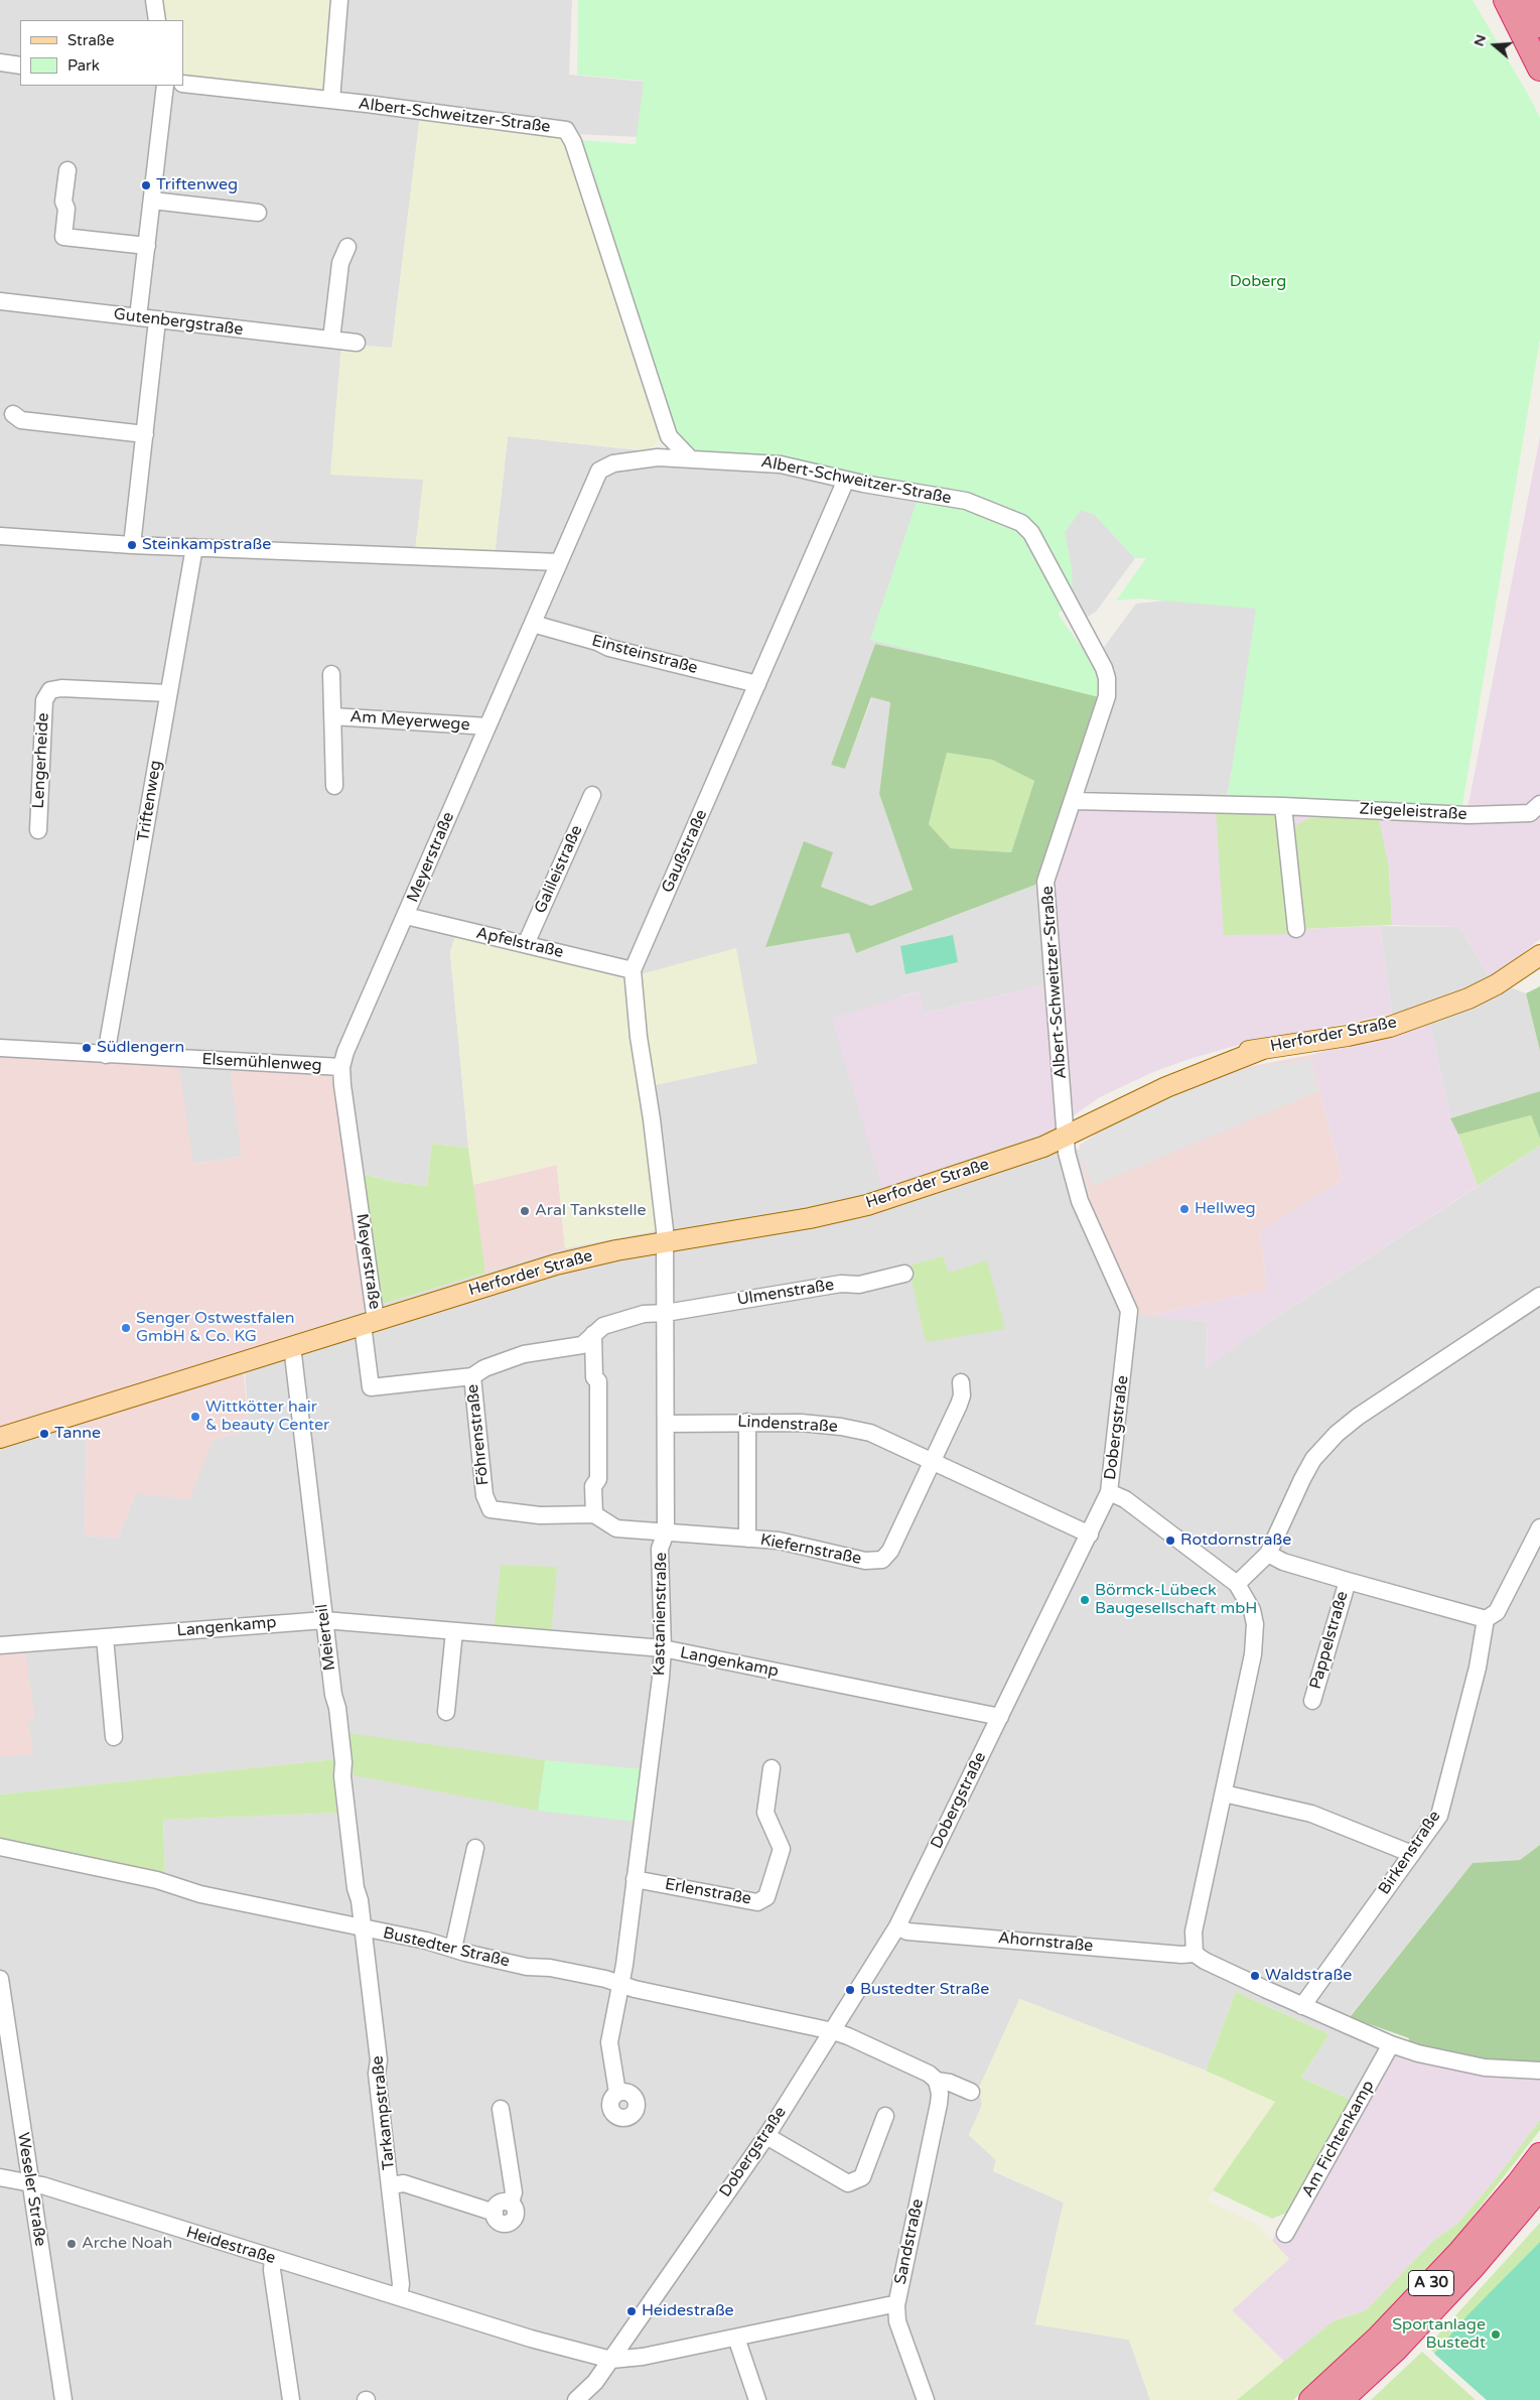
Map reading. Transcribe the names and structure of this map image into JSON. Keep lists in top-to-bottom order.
{
  "streets": {
    "highway": ["A 30"],
    "main road": ["Herforder Straße"],
    "street": [
      "Albert-Schweitzer-Straße",
      "Gutenbergstraße",
      "Einsteinstraße",
      "Am Meyerwege",
      "Lengerheide",
      "Triftenweg",
      "Ziegeleistraße",
      "Gaußstraße",
      "Meyerstraße",
      "Galileistraße",
      "Apfelstraße",
      "Elsemühlenweg",
      "Ulmenstraße",
      "Lindenstraße",
      "Dobergstraße",
      "Föhrenstraße",
      "Kiefernstraße",
      "Kastanienstraße",
      "Langenkamp",
      "Meierteil",
      "Pappelstraße",
      "Birkenstraße",
      "Erlenstraße",
      "Ahornstraße",
      "Bustedter Straße",
      "Tarkampstraße",
      "Am Fichtenkamp",
      "Weseler Straße",
      "Sandstraße",
      "Heidestraße"
    ]
  },
  "crossings": [
    ["Albert-Schweitzer-Straße", "Ziegeleistraße"],
    ["Albert-Schweitzer-Straße", "Gaußstraße"],
    ["Albert-Schweitzer-Straße", "Meyerstraße"],
    ["Albert-Schweitzer-Straße", "Herforder Straße"],
    ["Albert-Schweitzer-Straße", "Dobergstraße"],
    ["Einsteinstraße", "Gaußstraße"],
    ["Einsteinstraße", "Meyerstraße"],
    ["Am Meyerwege", "Meyerstraße"],
    ["Lengerheide", "Triftenweg"],
    ["Triftenweg", "Elsemühlenweg"],
    ["Gaußstraße", "Apfelstraße"],
    ["Gaußstraße", "Herforder Straße"],
    ["Gaußstraße", "Kastanienstraße"],
    ["Meyerstraße", "Apfelstraße"],
    ["Meyerstraße", "Herforder Straße"],
    ["Meyerstraße", "Elsemühlenweg"],
    ["Meyerstraße", "Föhrenstraße"],
    ["Galileistraße", "Apfelstraße"],
    ["Herforder Straße", "Dobergstraße"],
    ["Herforder Straße", "Föhrenstraße"],
    ["Herforder Straße", "Kastanienstraße"],
    ["Herforder Straße", "Meierteil"],
    ["Ulmenstraße", "Föhrenstraße"],
    ["Ulmenstraße", "Kastanienstraße"],
    ["Lindenstraße", "Dobergstraße"],
    ["Lindenstraße", "Kiefernstraße"],
    ["Lindenstraße", "Kastanienstraße"],
    ["Dobergstraße", "Langenkamp"],
    ["Dobergstraße", "Ahornstraße"],
    ["Dobergstraße", "Bustedter Straße"],
    ["Dobergstraße", "Heidestraße"],
    ["Föhrenstraße", "Kastanienstraße"],
    ["Kiefernstraße", "Kastanienstraße"],
    ["Kastanienstraße", "Langenkamp"],
    ["Kastanienstraße", "Erlenstraße"],
    ["Kastanienstraße", "Bustedter Straße"],
    ["Langenkamp", "Meierteil"],
    ["Meierteil", "Bustedter Straße"],
    ["Meierteil", "Tarkampstraße"],
    ["Bustedter Straße", "Tarkampstraße"],
    ["Bustedter Straße", "Sandstraße"],
    ["Tarkampstraße", "Heidestraße"],
    ["Weseler Straße", "Heidestraße"],
    ["Sandstraße", "Heidestraße"]
  ],
  "parks": ["Doberg"],
  "places": [
    "Triftenweg",
    "Steinkampstraße",
    "Südlengern",
    "Hellweg",
    "Aral Tankstelle",
    "Senger Ostwestfalen GmbH & Co. KG",
    "Wittkötter hair & beauty Center",
    "Tanne",
    "Rotdornstraße",
    "Börmck-Lübeck Baugesellschaft mbH",
    "Waldstraße",
    "Bustedter Straße",
    "Arche Noah",
    "Heidestraße",
    "Sportanlage Bustedt"
  ],
  "legend": ["Straße", "Park"],
  "north": "left"
}
